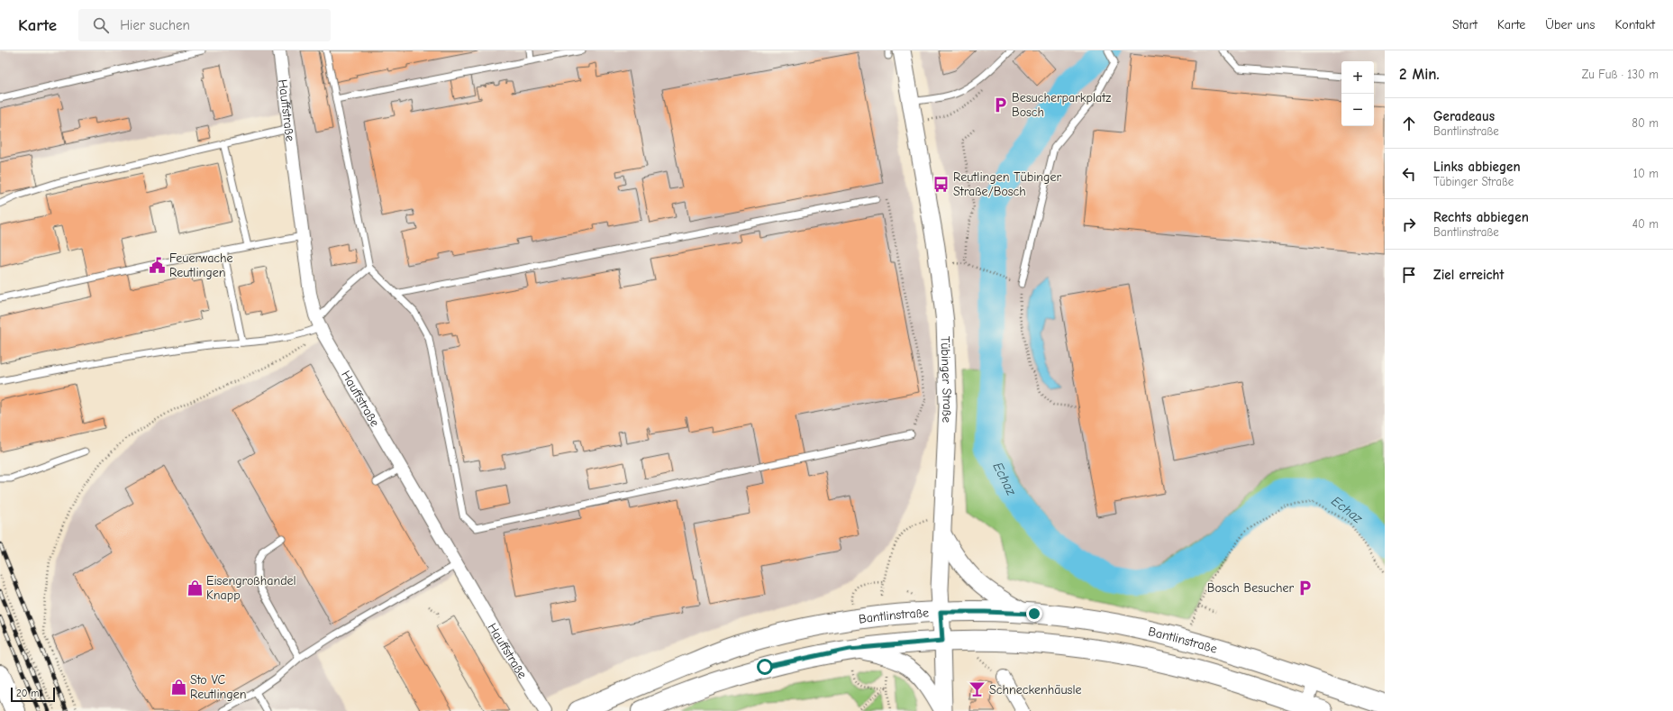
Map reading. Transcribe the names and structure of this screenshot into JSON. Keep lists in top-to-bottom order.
{
  "streets": {
    "main road": ["Tübinger Straße", "Bantlinstraße"],
    "street": ["Hauffstraße"]
  },
  "crossings": [
    ["Tübinger Straße", "Bantlinstraße"]
  ],
  "water": ["Echaz"],
  "places": {
    "parking": ["Besucherparkplatz Bosch", "Bosch Besucher"],
    "bus stop": ["Reutlingen Tübinger Straße/Bosch"],
    "public building": ["Feuerwache Reutlingen"],
    "shop": ["Eisengroßhandel Knapp", "Sto VC Reutlingen"],
    "bar": ["Schneckenhäusle"]
  },
  "scale_bar": "20 m",
  "page": {
    "header": "Karte",
    "search": "Hier suchen",
    "nav": [
      "Start",
      "Karte",
      "Über uns",
      "Kontakt"
    ],
    "heading": ["2 Min.", "Zu Fuß · 130 m"],
    "map_buttons": ["+", "−"],
    "list": [
      ["Geradeaus", "Bantlinstraße", "80 m"],
      ["Links abbiegen", "Tübinger Straße", "10 m"],
      ["Rechts abbiegen", "Bantlinstraße", "40 m"],
      "Ziel erreicht"
    ],
    "scale": "20 m"
  }
}
